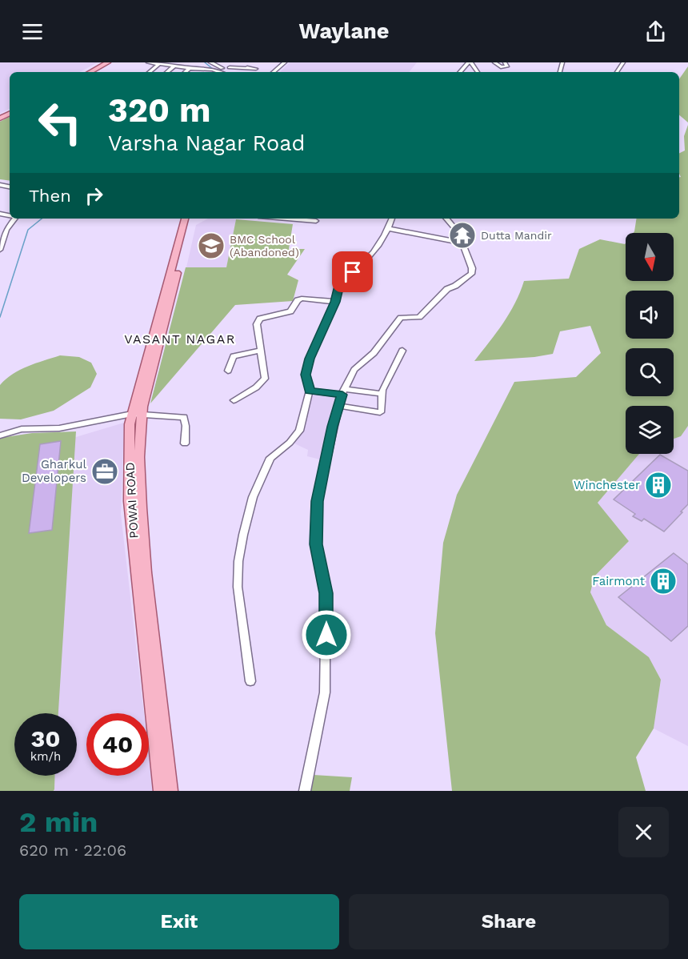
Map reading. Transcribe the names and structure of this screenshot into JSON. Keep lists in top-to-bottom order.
{
  "streets": {
    "main road": ["POWAI ROAD"]
  },
  "districts": ["VASANT NAGAR"],
  "places": {
    "temple": ["Dutta Mandir"],
    "school or university": ["BMC School (Abandoned)"],
    "office": ["Gharkul Developers"],
    "building": ["Winchester", "Fairmont"]
  },
  "north": "bottom",
  "page": {
    "header": "Waylane",
    "turn": ["320 m", "Varsha Nagar Road"],
    "then": "Then",
    "speed": "30 km/h",
    "limit": "40",
    "heading": ["2 min", "620 m · 22:06"],
    "buttons": ["Exit", "Share"]
  }
}
